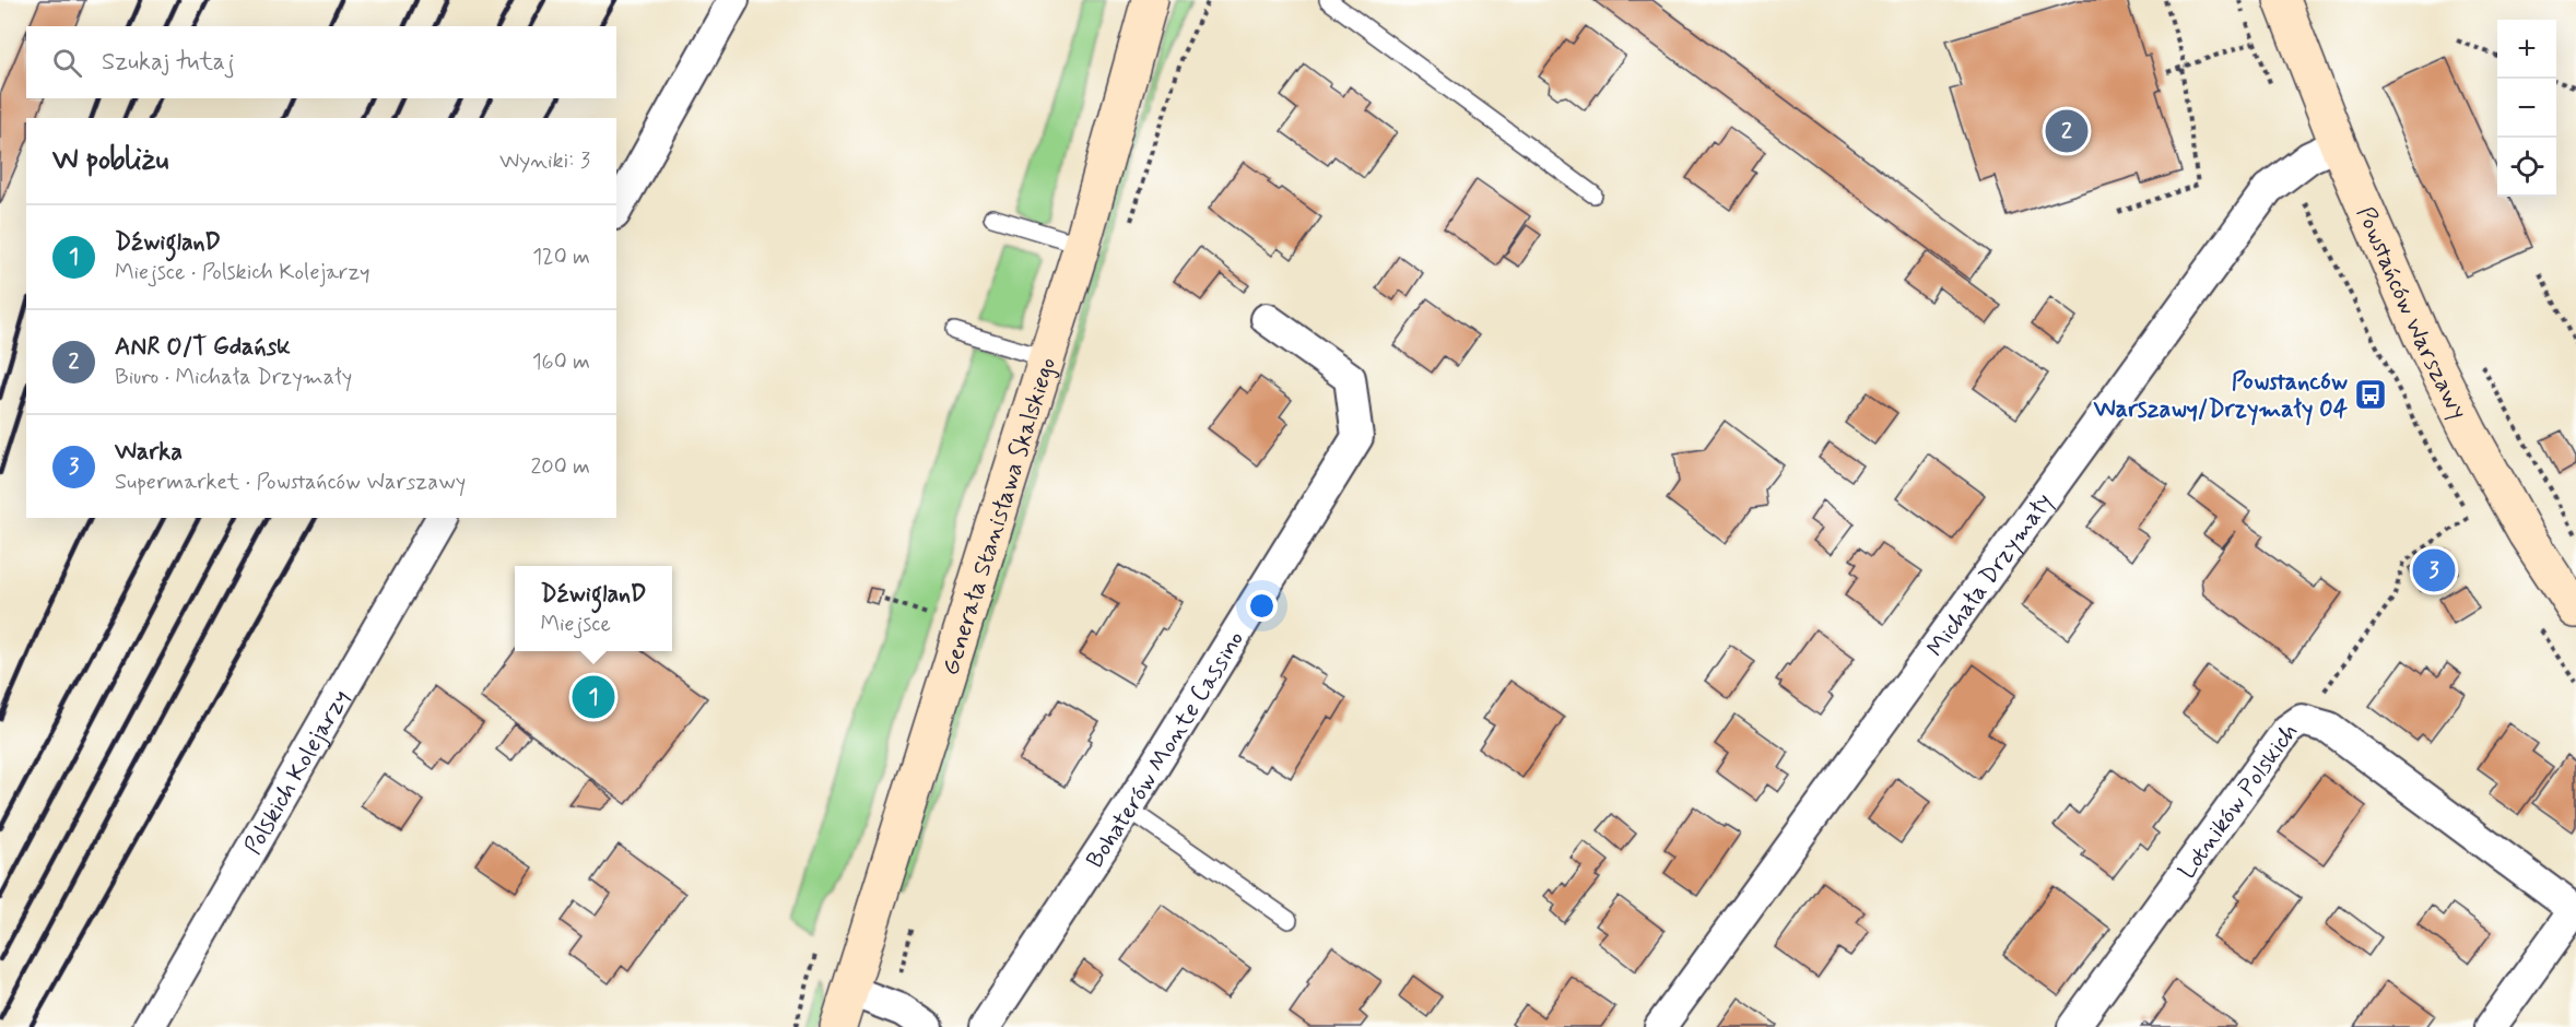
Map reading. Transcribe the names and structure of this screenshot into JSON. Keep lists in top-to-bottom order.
{
  "streets": {
    "street": [
      "Powstańców Warszawy",
      "Generała Stanisława Skalskiego",
      "Michała Drzymały",
      "Bohaterów Monte Cassino",
      "Polskich Kolejarzy",
      "Lotników Polskich"
    ]
  },
  "crossings": [
    ["Powstańców Warszawy", "Michała Drzymały"]
  ],
  "places": {
    "bus stop": ["Powstanców Warszawy/Drzymały 04"]
  },
  "page": {
    "map_buttons": ["+", "−"],
    "search": "Szukaj tutaj",
    "pins": ["2", "3", "1"],
    "heading": ["W pobliżu", "Wyniki: 3"],
    "list": [
      {
        "mark": "1",
        "name": "DźwiglanD",
        "note": "Miejsce · Polskich Kolejarzy",
        "value": "120 m"
      },
      {
        "mark": "2",
        "name": "ANR O/T Gdańsk",
        "note": "Biuro · Michała Drzymały",
        "value": "160 m"
      },
      {
        "mark": "3",
        "name": "Warka",
        "note": "Supermarket · Powstańców Warszawy",
        "value": "200 m"
      }
    ],
    "popup": ["DźwiglanD", "Miejsce"]
  }
}
